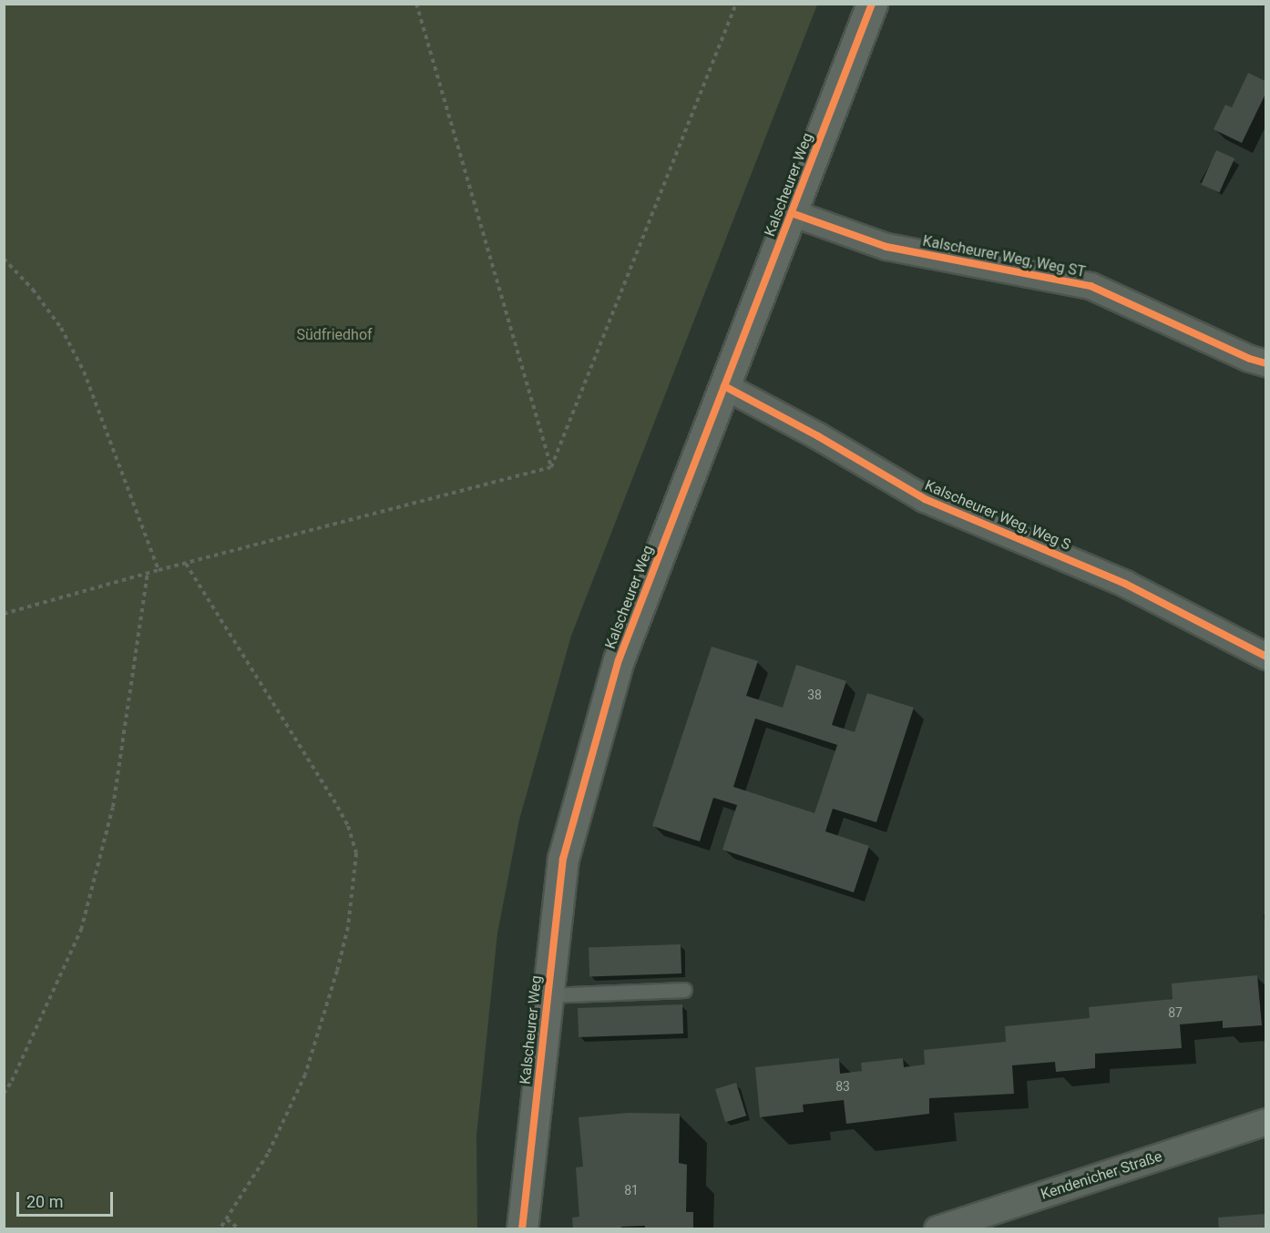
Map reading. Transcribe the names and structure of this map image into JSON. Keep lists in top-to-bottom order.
{
  "streets": {
    "street": [
      "Kalscheurer Weg",
      "Kalscheurer Weg, Weg ST",
      "Kalscheurer Weg, Weg S",
      "Kendenicher Straße"
    ]
  },
  "crossings": [
    ["Kalscheurer Weg", "Kalscheurer Weg, Weg ST"],
    ["Kalscheurer Weg", "Kalscheurer Weg, Weg S"]
  ],
  "parks": ["Südfriedhof"],
  "house_numbers": [
    "38",
    "87",
    "83",
    "81"
  ],
  "scale_bar": "20 m"
}
